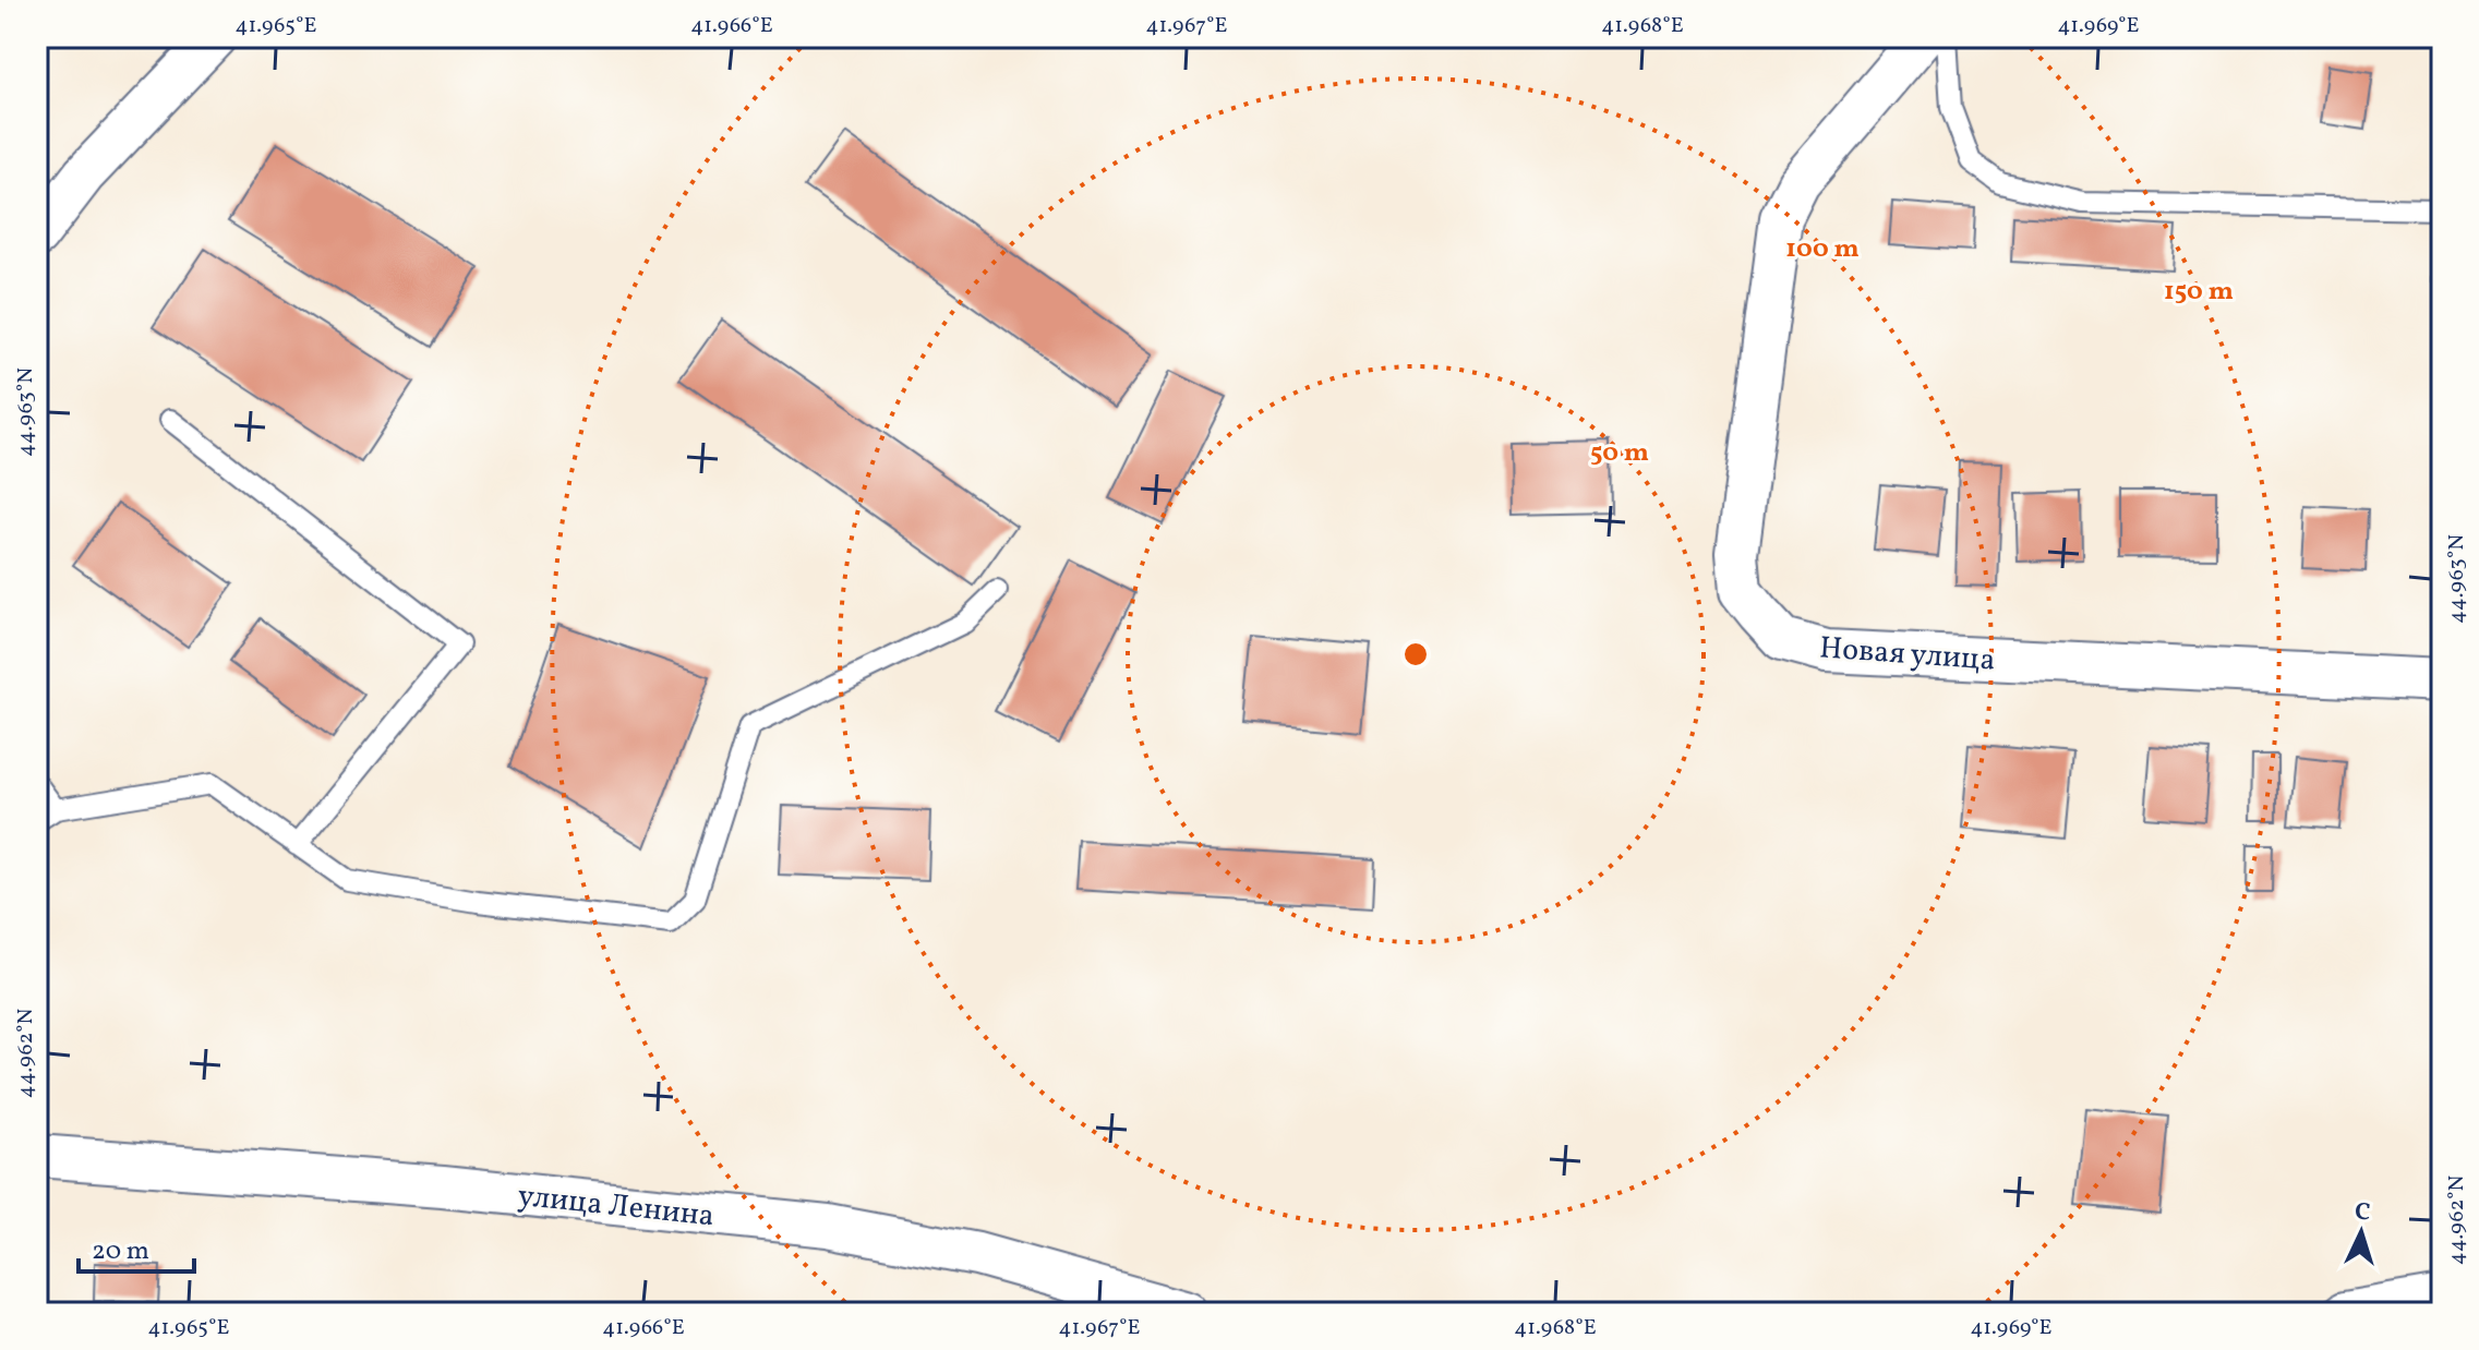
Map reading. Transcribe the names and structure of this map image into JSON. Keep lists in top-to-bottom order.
{
  "streets": {
    "street": ["Новая улица", "улица Ленина"]
  },
  "scale_bar": "20 m",
  "north": "top",
  "coordinates": [
    "41.965°E",
    "41.966°E",
    "41.967°E",
    "41.968°E",
    "41.969°E",
    "44.963°N",
    "44.962°N"
  ],
  "rings": ["100 m", "150 m", "50 m"]
}
